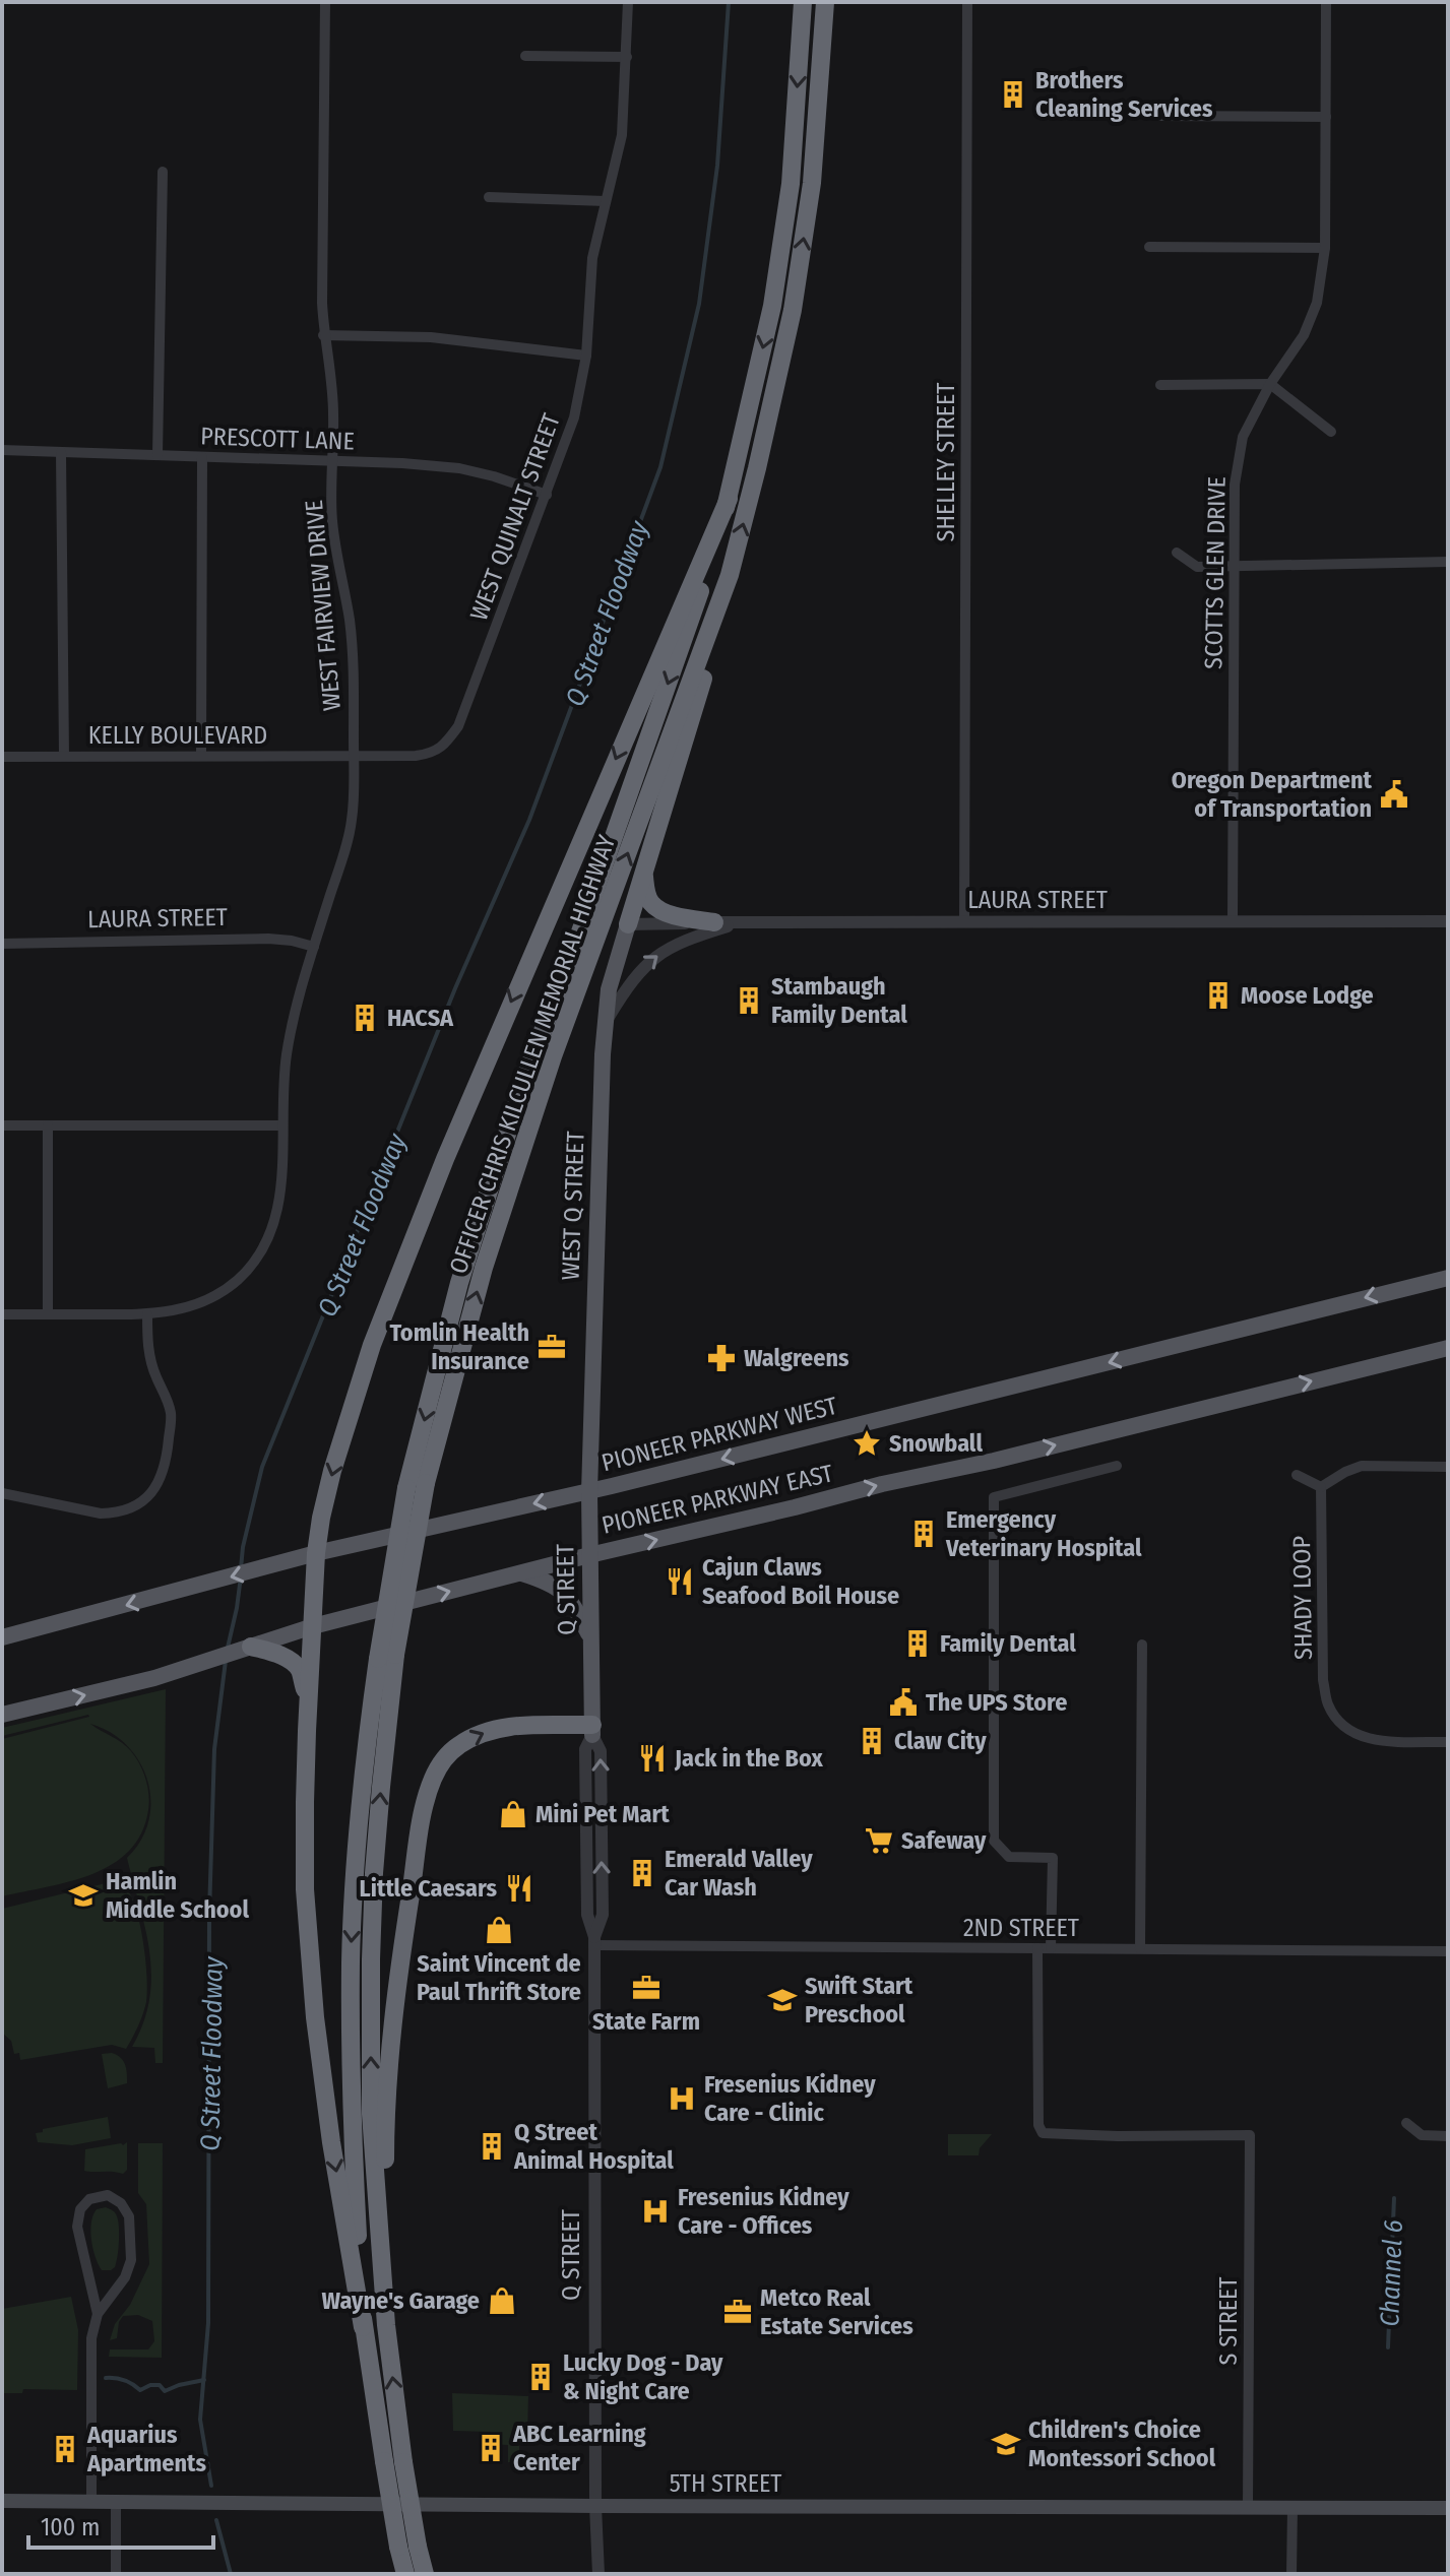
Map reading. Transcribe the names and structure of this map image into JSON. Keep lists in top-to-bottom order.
{
  "streets": {
    "highway": ["OFFICER CHRIS KILCULLEN MEMORIAL HIGHWAY"],
    "main road": [
      "WEST Q STREET",
      "PIONEER PARKWAY WEST",
      "PIONEER PARKWAY EAST",
      "Q STREET",
      "5TH STREET"
    ],
    "street": [
      "PRESCOTT LANE",
      "SHELLEY STREET",
      "WEST QUINALT STREET",
      "SCOTTS GLEN DRIVE",
      "WEST FAIRVIEW DRIVE",
      "KELLY BOULEVARD",
      "LAURA STREET",
      "SHADY LOOP",
      "2ND STREET",
      "S STREET"
    ]
  },
  "crossings": [
    ["PRESCOTT LANE", "WEST QUINALT STREET"],
    ["PRESCOTT LANE", "WEST FAIRVIEW DRIVE"],
    ["SHELLEY STREET", "LAURA STREET"],
    ["WEST QUINALT STREET", "WEST FAIRVIEW DRIVE"],
    ["WEST QUINALT STREET", "KELLY BOULEVARD"],
    ["SCOTTS GLEN DRIVE", "LAURA STREET"],
    ["WEST FAIRVIEW DRIVE", "KELLY BOULEVARD"],
    ["WEST FAIRVIEW DRIVE", "LAURA STREET"],
    ["LAURA STREET", "WEST Q STREET"],
    ["WEST Q STREET", "PIONEER PARKWAY WEST"],
    ["WEST Q STREET", "Q STREET"],
    ["PIONEER PARKWAY WEST", "Q STREET"],
    ["PIONEER PARKWAY EAST", "Q STREET"],
    ["Q STREET", "2ND STREET"],
    ["Q STREET", "5TH STREET"],
    ["2ND STREET", "S STREET"],
    ["S STREET", "5TH STREET"]
  ],
  "one_way": ["PIONEER PARKWAY WEST", "PIONEER PARKWAY EAST"],
  "water": ["Q Street Floodway", "Channel 6"],
  "places": {
    "building": [
      "Brothers Cleaning Services",
      "Moose Lodge",
      "Stambaugh Family Dental",
      "HACSA",
      "Emergency Veterinary Hospital",
      "Family Dental",
      "Claw City",
      "Emerald Valley Car Wash",
      "Q Street Animal Hospital",
      "Lucky Dog - Day & Night Care",
      "ABC Learning Center",
      "Aquarius Apartments"
    ],
    "public building": ["Oregon Department of Transportation", "The UPS Store"],
    "office": ["Tomlin Health Insurance", "State Farm", "Metco Real Estate Services"],
    "pharmacy": ["Walgreens"],
    "place": ["Snowball"],
    "restaurant": ["Cajun Claws Seafood Boil House", "Jack in the Box", "Little Caesars"],
    "shop": ["Mini Pet Mart", "Saint Vincent de Paul Thrift Store", "Wayne's Garage"],
    "supermarket": ["Safeway"],
    "school or university": ["Hamlin Middle School", "Swift Start Preschool", "Children's Choice Montessori School"],
    "hospital": ["Fresenius Kidney Care - Clinic", "Fresenius Kidney Care - Offices"]
  },
  "scale_bar": "100 m"
}
